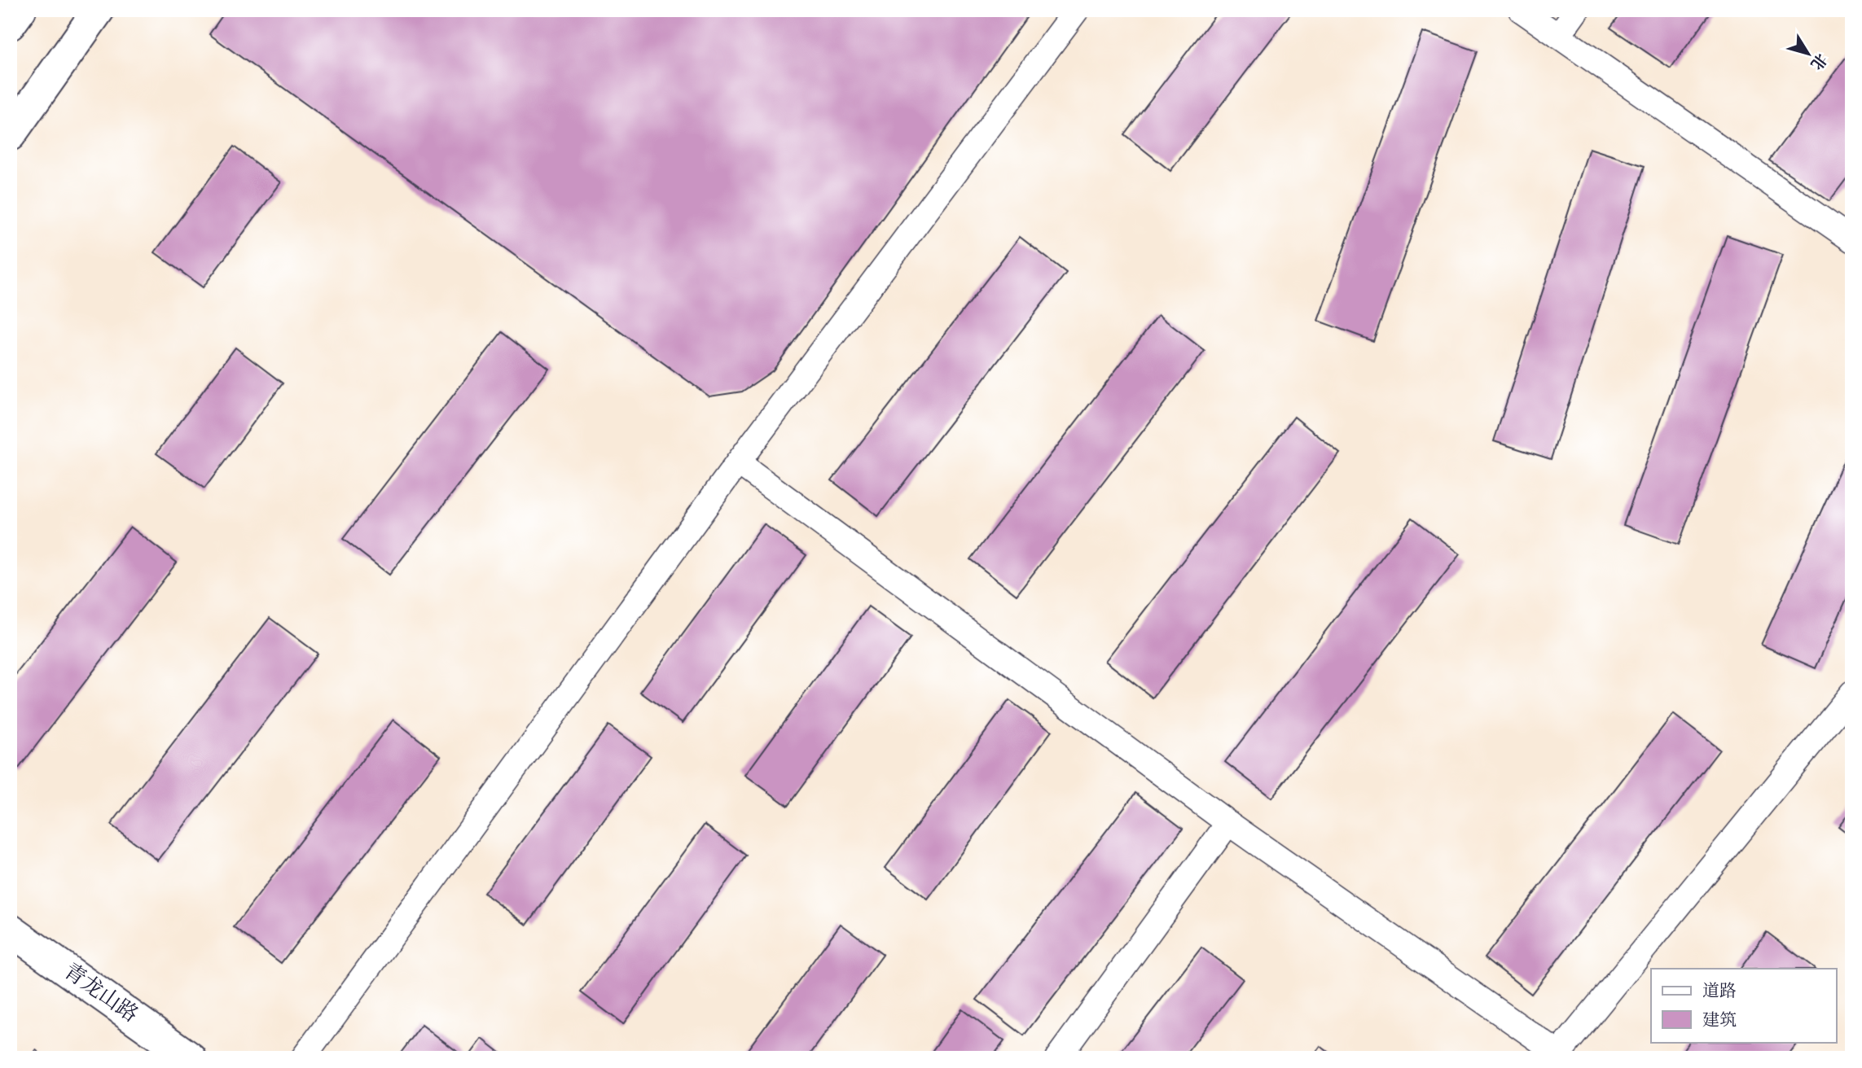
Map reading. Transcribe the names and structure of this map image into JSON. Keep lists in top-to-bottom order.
{
  "streets": {
    "street": ["青龙山路"]
  },
  "legend": ["道路", "建筑"],
  "north": "bottom right"
}
